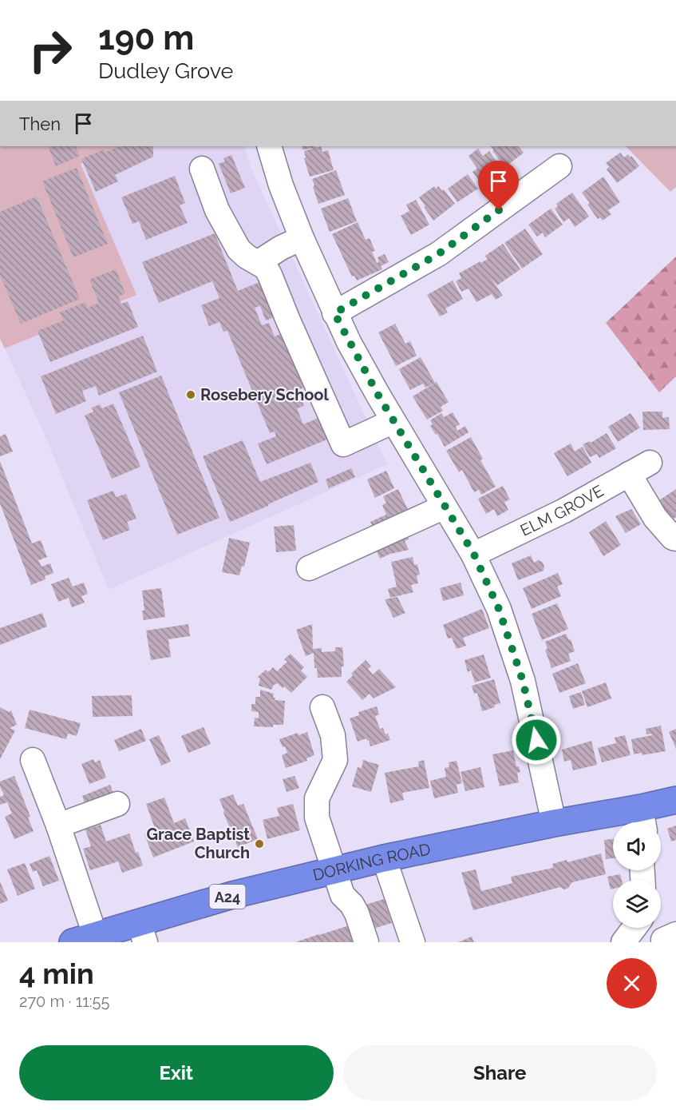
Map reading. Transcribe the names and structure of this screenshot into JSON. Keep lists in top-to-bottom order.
{
  "streets": {
    "highway": ["DORKING ROAD", "A24"],
    "street": ["ELM GROVE"]
  },
  "places": ["Rosebery School", "Grace Baptist Church"],
  "page": {
    "turn": ["190 m", "Dudley Grove"],
    "then": "Then",
    "heading": ["4 min", "270 m · 11:55"],
    "buttons": ["Exit", "Share"]
  }
}
